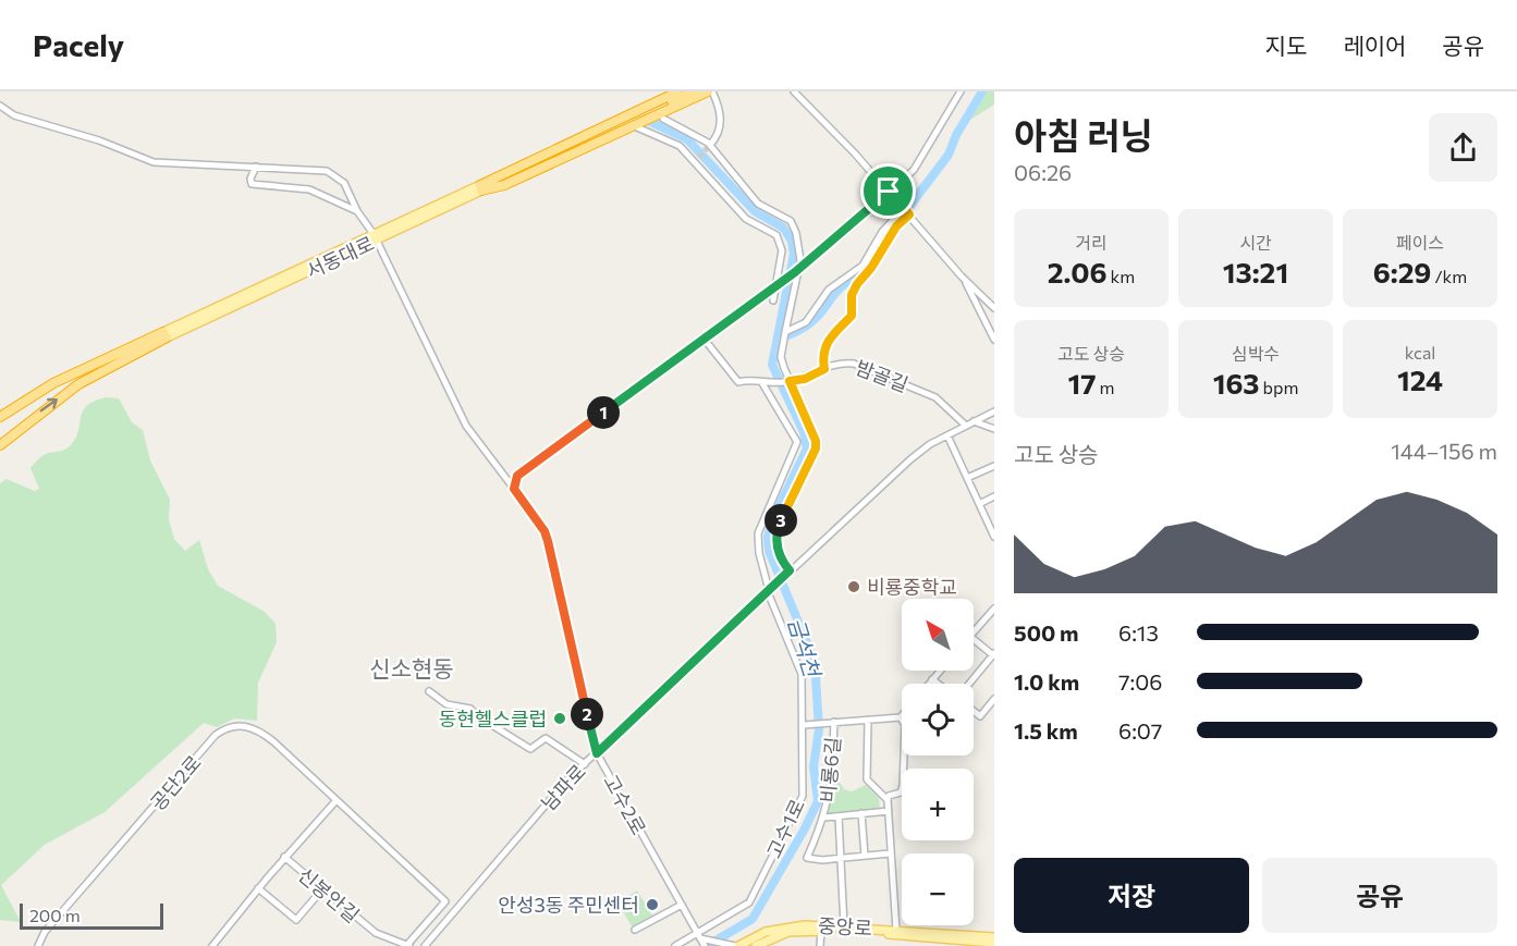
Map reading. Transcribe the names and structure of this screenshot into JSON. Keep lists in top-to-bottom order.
{
  "streets": {
    "highway": ["서동대로"],
    "main road": ["중앙로"],
    "street": [
      "밤골길",
      "비룡6길",
      "공단2로",
      "남파로",
      "고수2로",
      "고수1로",
      "신봉안길"
    ]
  },
  "crossings": [
    ["서동대로", "고수2로"],
    ["밤골길", "고수1로"],
    ["남파로", "고수2로"],
    ["남파로", "고수1로"],
    ["고수2로", "고수1로"]
  ],
  "districts": ["신소현동"],
  "water": ["금석천"],
  "places": ["비룡중학교", "동현헬스클럽", "안성3동 주민센터"],
  "scale_bar": "200 m",
  "north": "top left",
  "page": {
    "header": "Pacely",
    "nav": ["지도", "레이어", "공유"],
    "heading": ["아침 러닝", "06:26"],
    "stats": [
      ["거리", "2.06 km"],
      ["시간", "13:21"],
      ["페이스", "6:29 /km"],
      ["고도 상승", "17 m"],
      ["심박수", "163 bpm"],
      ["kcal", "124"]
    ],
    "pins": ["1", "3", "2"],
    "chart": ["고도 상승", "144–156 m"],
    "map_buttons": ["+", "−"],
    "list": [
      {
        "name": "500 m",
        "note": "6:13"
      },
      {
        "name": "1.0 km",
        "note": "7:06"
      },
      {
        "name": "1.5 km",
        "note": "6:07"
      }
    ],
    "buttons": ["저장", "공유"],
    "scale": "200 m"
  }
}
